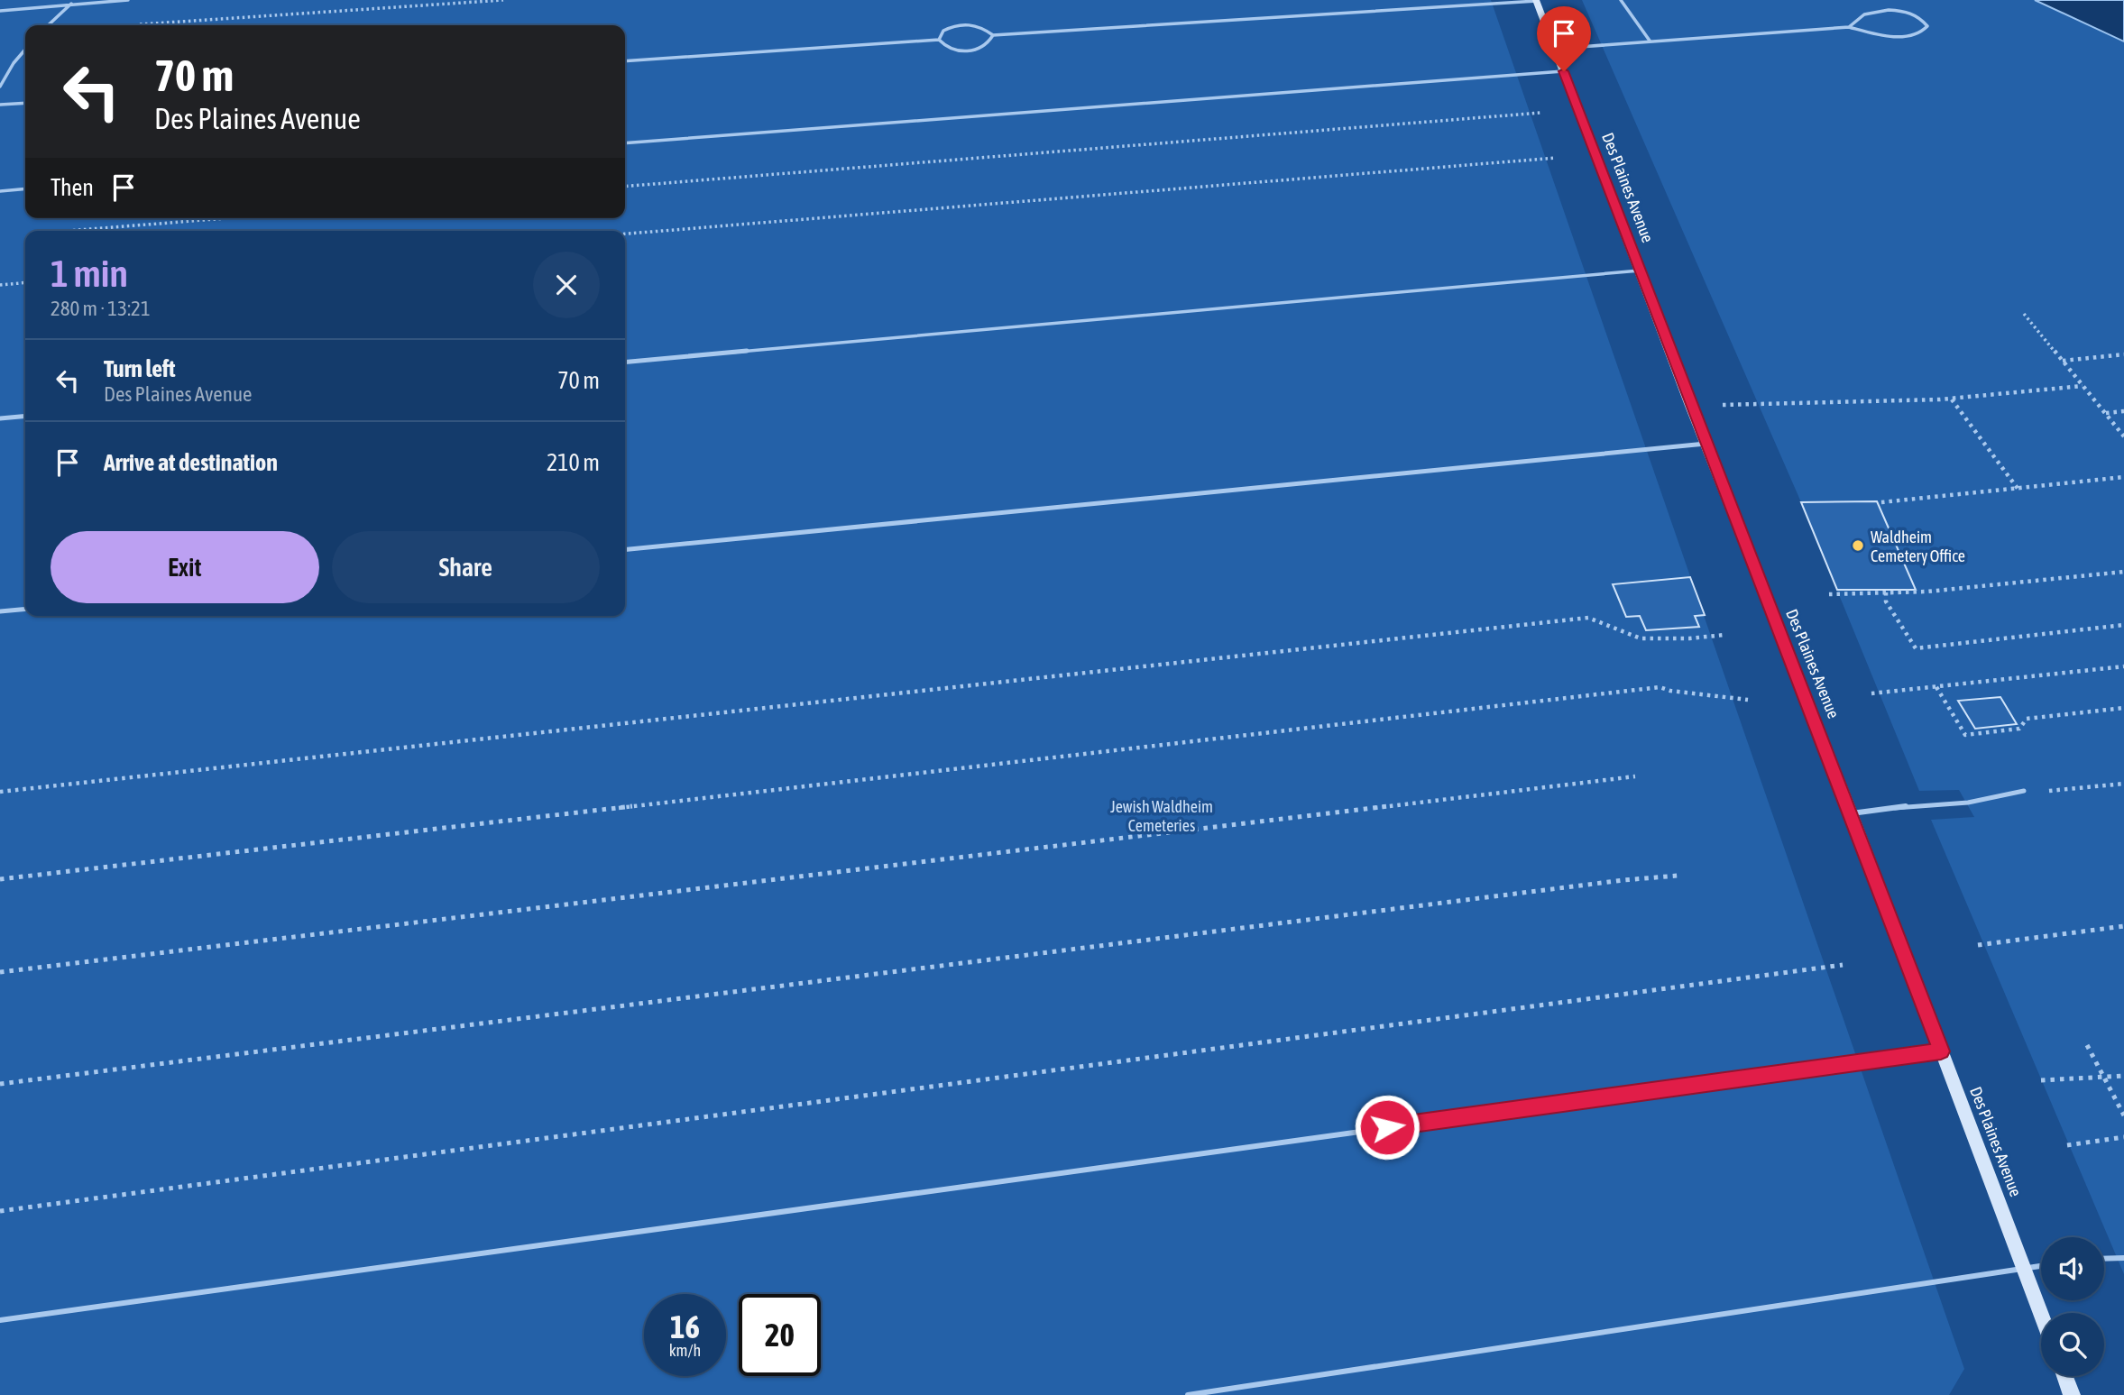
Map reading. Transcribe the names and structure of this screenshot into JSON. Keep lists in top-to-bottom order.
{
  "streets": {
    "main road": ["Des Plaines Avenue"]
  },
  "parks": ["Jewish Waldheim Cemeteries"],
  "places": ["Waldheim Cemetery Office"],
  "page": {
    "turn": ["70 m", "Des Plaines Avenue"],
    "then": "Then",
    "heading": ["1 min", "280 m · 13:21"],
    "list": [
      {
        "name": "Turn left",
        "note": "Des Plaines Avenue",
        "value": "70 m"
      },
      {
        "name": "Arrive at destination",
        "value": "210 m"
      }
    ],
    "buttons": ["Exit", "Share"],
    "speed": "16 km/h",
    "limit": "20"
  }
}
